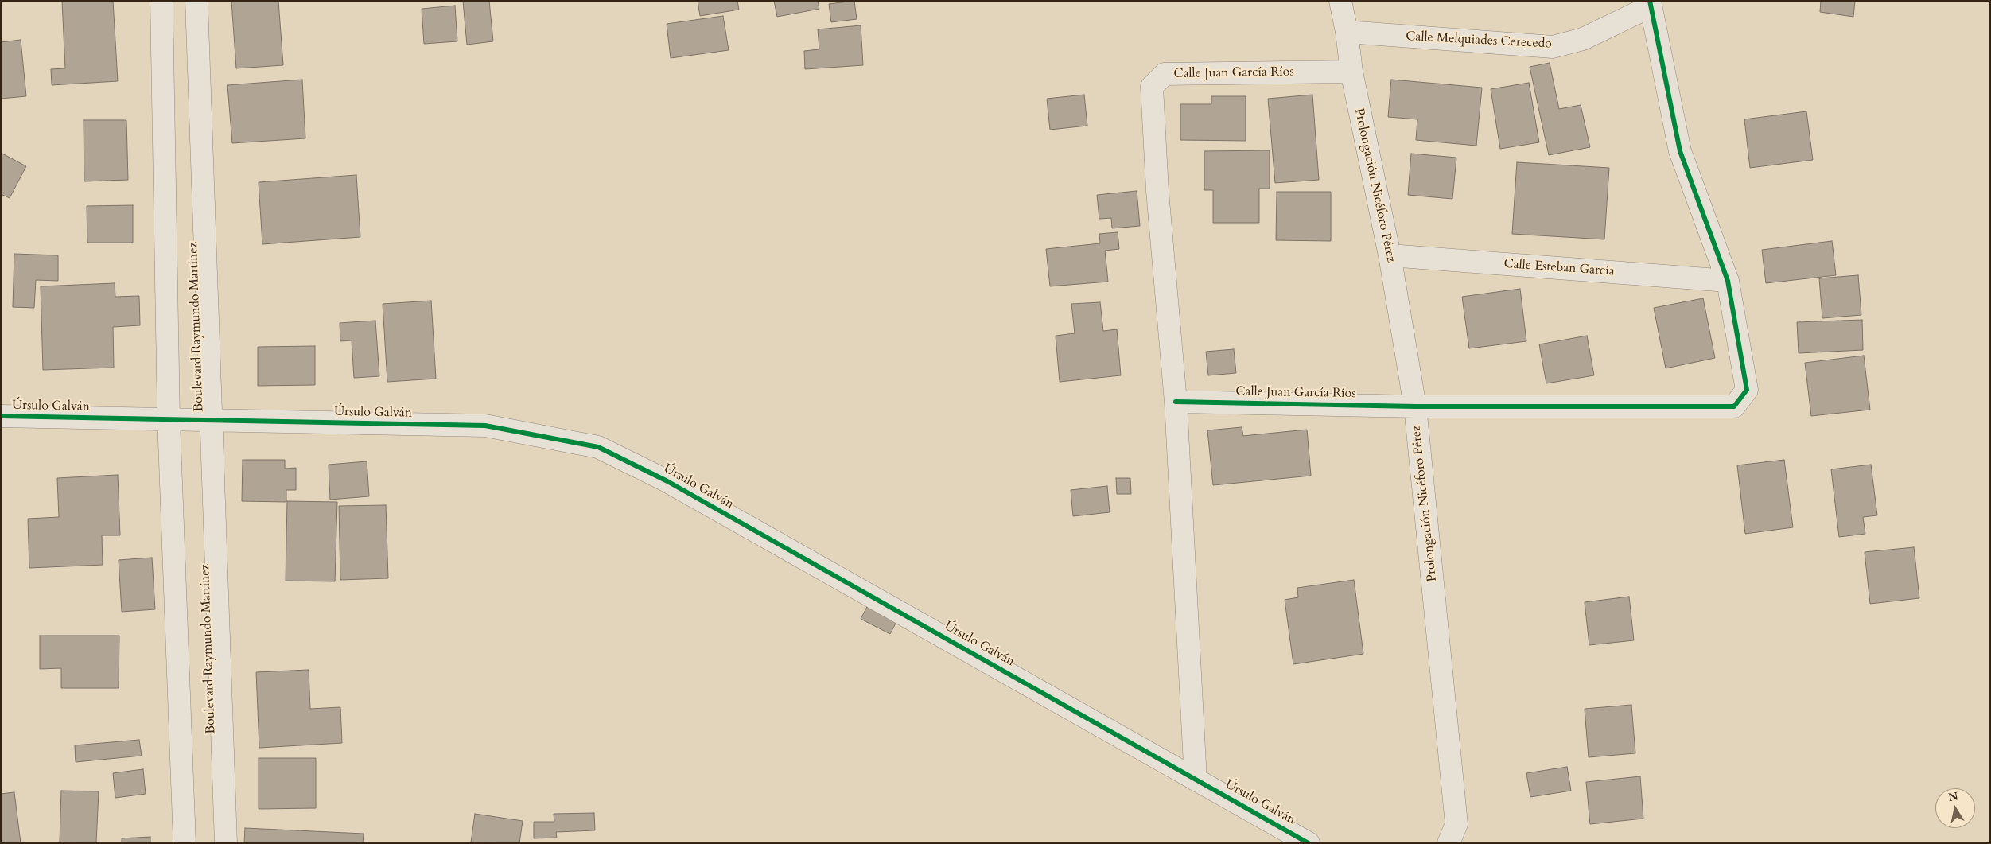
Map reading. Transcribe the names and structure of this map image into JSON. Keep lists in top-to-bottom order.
{
  "streets": {
    "street": [
      "Calle Melquiades Cerecedo",
      "Calle Juan García Ríos",
      "Prolongación Nicéforo Pérez",
      "Calle Esteban García",
      "Boulevard Raymundo Martínez",
      "Úrsulo Galván"
    ]
  },
  "crossings": [
    ["Calle Melquiades Cerecedo", "Prolongación Nicéforo Pérez"],
    ["Calle Juan García Ríos", "Prolongación Nicéforo Pérez"],
    ["Calle Juan García Ríos", "Calle Esteban García"],
    ["Prolongación Nicéforo Pérez", "Calle Esteban García"],
    ["Boulevard Raymundo Martínez", "Úrsulo Galván"]
  ],
  "north": "top"
}
